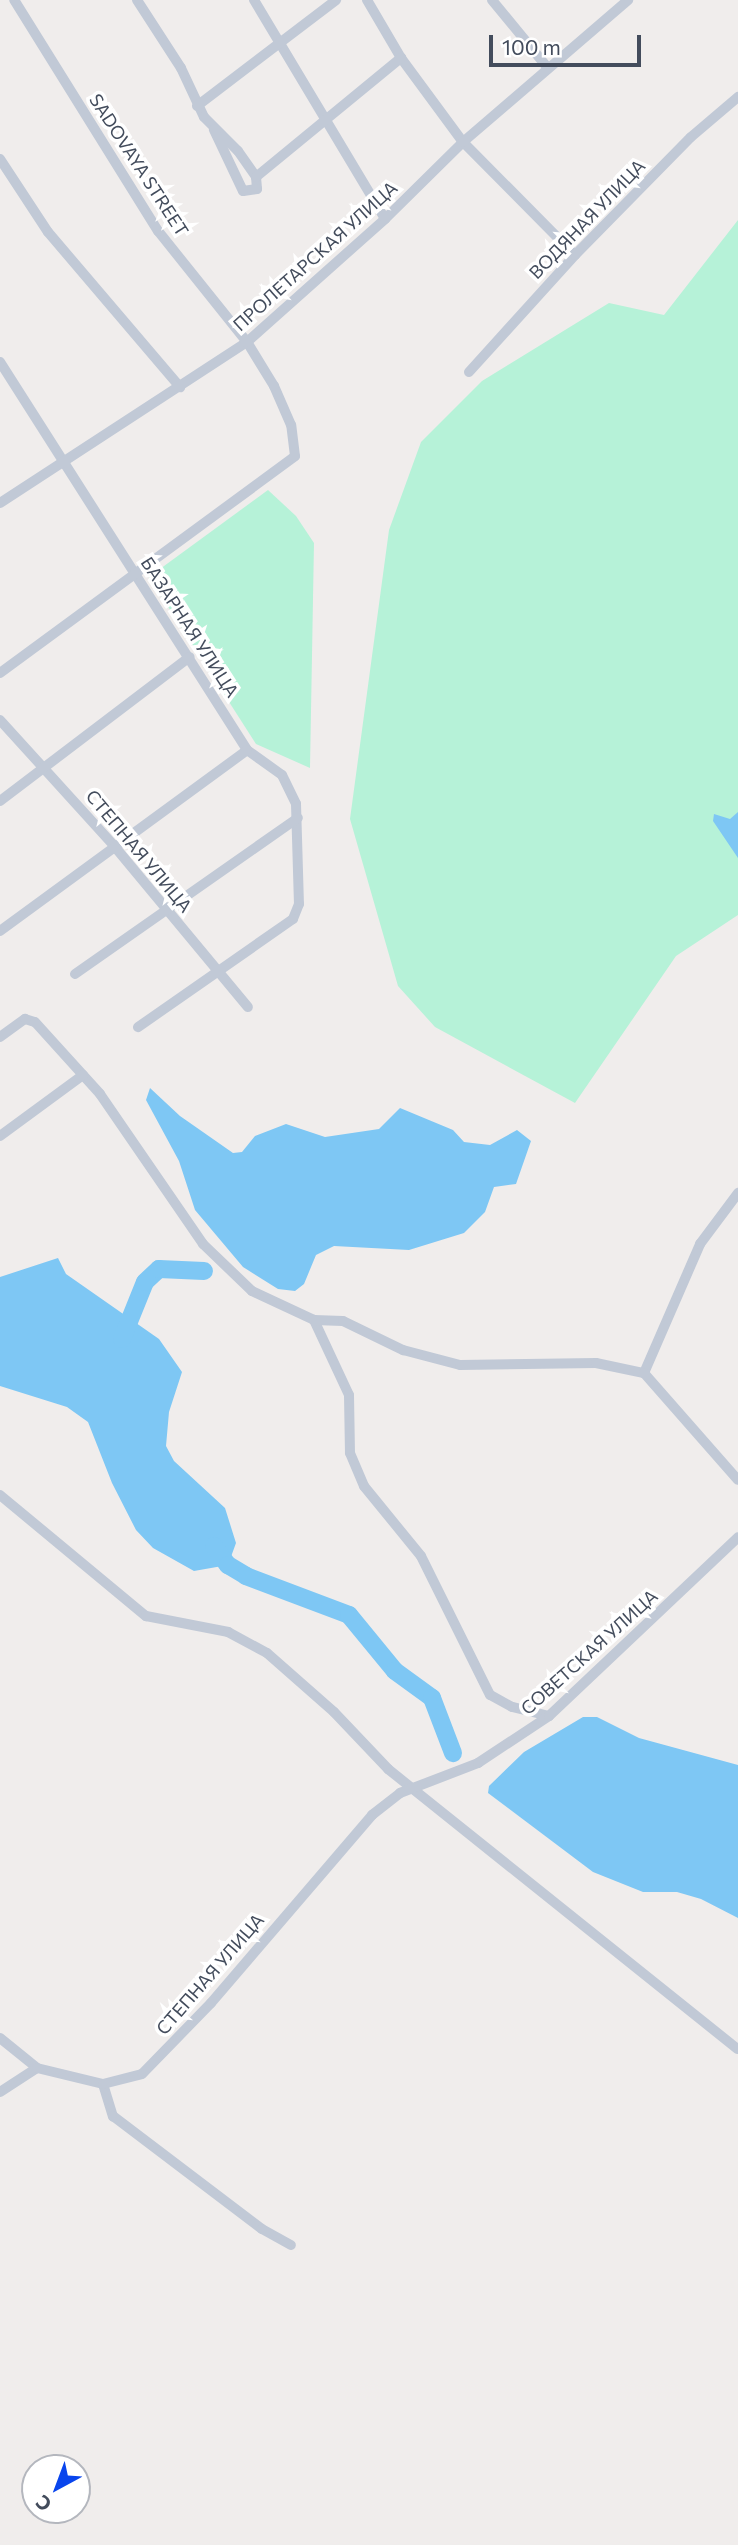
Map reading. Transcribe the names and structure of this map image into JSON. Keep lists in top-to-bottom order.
{
  "streets": {
    "street": [
      "SADOVAYA STREET",
      "ВОДЯНАЯ УЛИЦА",
      "ПРОЛЕТАРСКАЯ УЛИЦА",
      "БАЗАРНАЯ УЛИЦА",
      "СТЕПНАЯ УЛИЦА",
      "СОВЕТСКАЯ УЛИЦА"
    ]
  },
  "crossings": [
    ["SADOVAYA STREET", "ПРОЛЕТАРСКАЯ УЛИЦА"],
    ["SADOVAYA STREET", "БАЗАРНАЯ УЛИЦА"],
    ["ПРОЛЕТАРСКАЯ УЛИЦА", "БАЗАРНАЯ УЛИЦА"],
    ["БАЗАРНАЯ УЛИЦА", "СТЕПНАЯ УЛИЦА"],
    ["СТЕПНАЯ УЛИЦА", "СОВЕТСКАЯ УЛИЦА"]
  ],
  "scale_bar": "100 m",
  "north": "bottom left"
}
